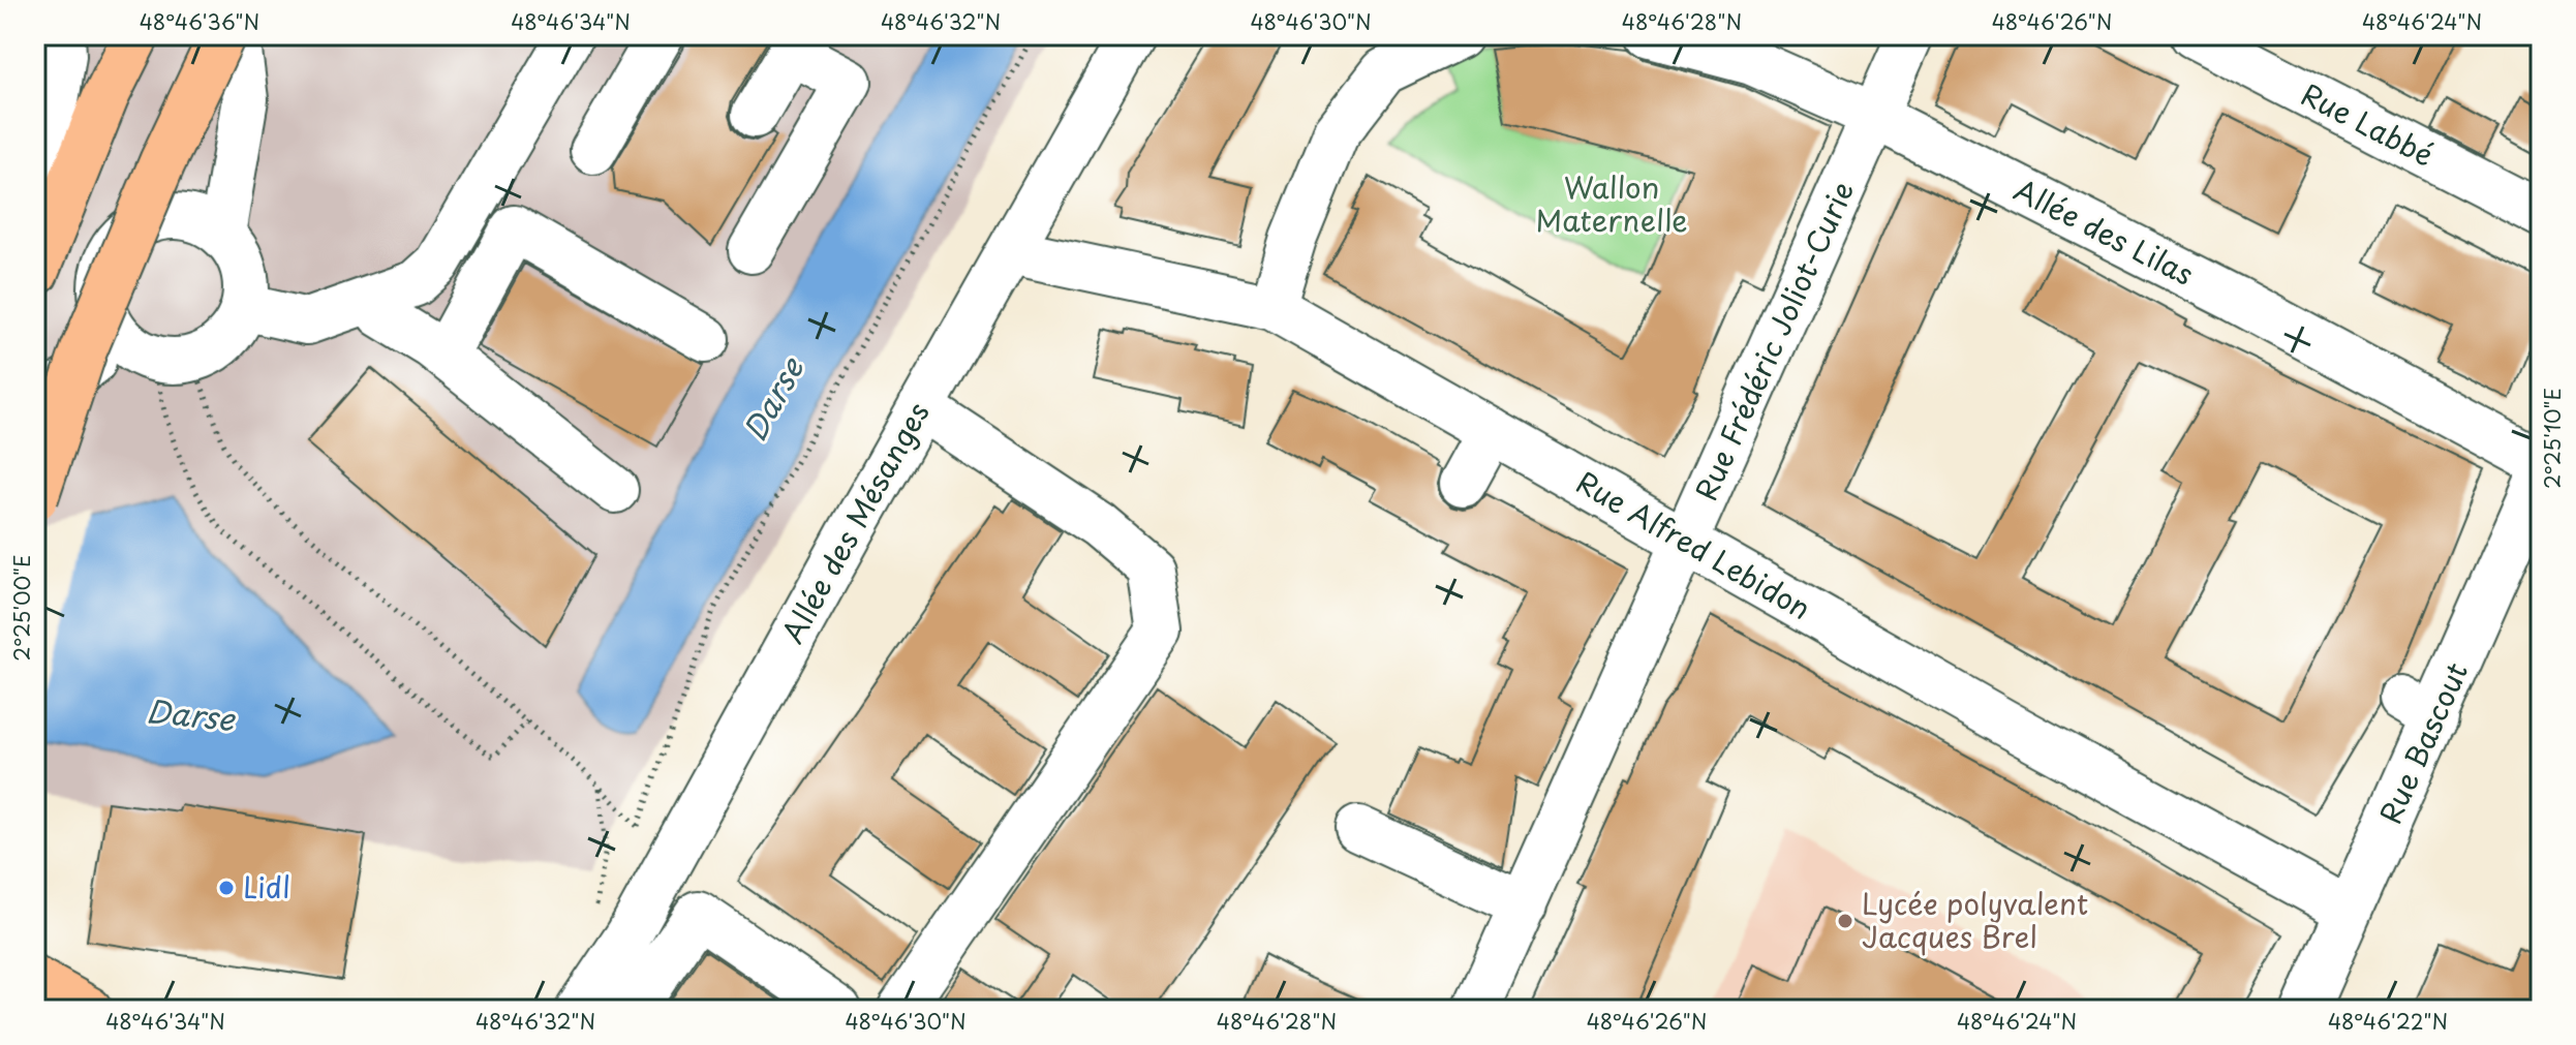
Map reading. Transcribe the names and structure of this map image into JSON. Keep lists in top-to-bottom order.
{
  "streets": {
    "street": [
      "Rue Labbé",
      "Allée des Lilas",
      "Rue Frédéric Joliot-Curie",
      "Allée des Mésanges",
      "Rue Alfred Lebidon",
      "Rue Bascout"
    ]
  },
  "crossings": [
    ["Allée des Lilas", "Rue Frédéric Joliot-Curie"],
    ["Rue Frédéric Joliot-Curie", "Rue Alfred Lebidon"],
    ["Allée des Mésanges", "Rue Alfred Lebidon"],
    ["Rue Alfred Lebidon", "Rue Bascout"]
  ],
  "water": ["Darse"],
  "parks": ["Wallon Maternelle"],
  "places": ["Lidl", "Lycée polyvalent Jacques Brel"],
  "coordinates": [
    "48°46'36\"N",
    "48°46'34\"N",
    "48°46'32\"N",
    "48°46'30\"N",
    "48°46'28\"N",
    "48°46'26\"N",
    "48°46'24\"N",
    "2°25'10\"E",
    "2°25'00\"E",
    "48°46'22\"N"
  ]
}
